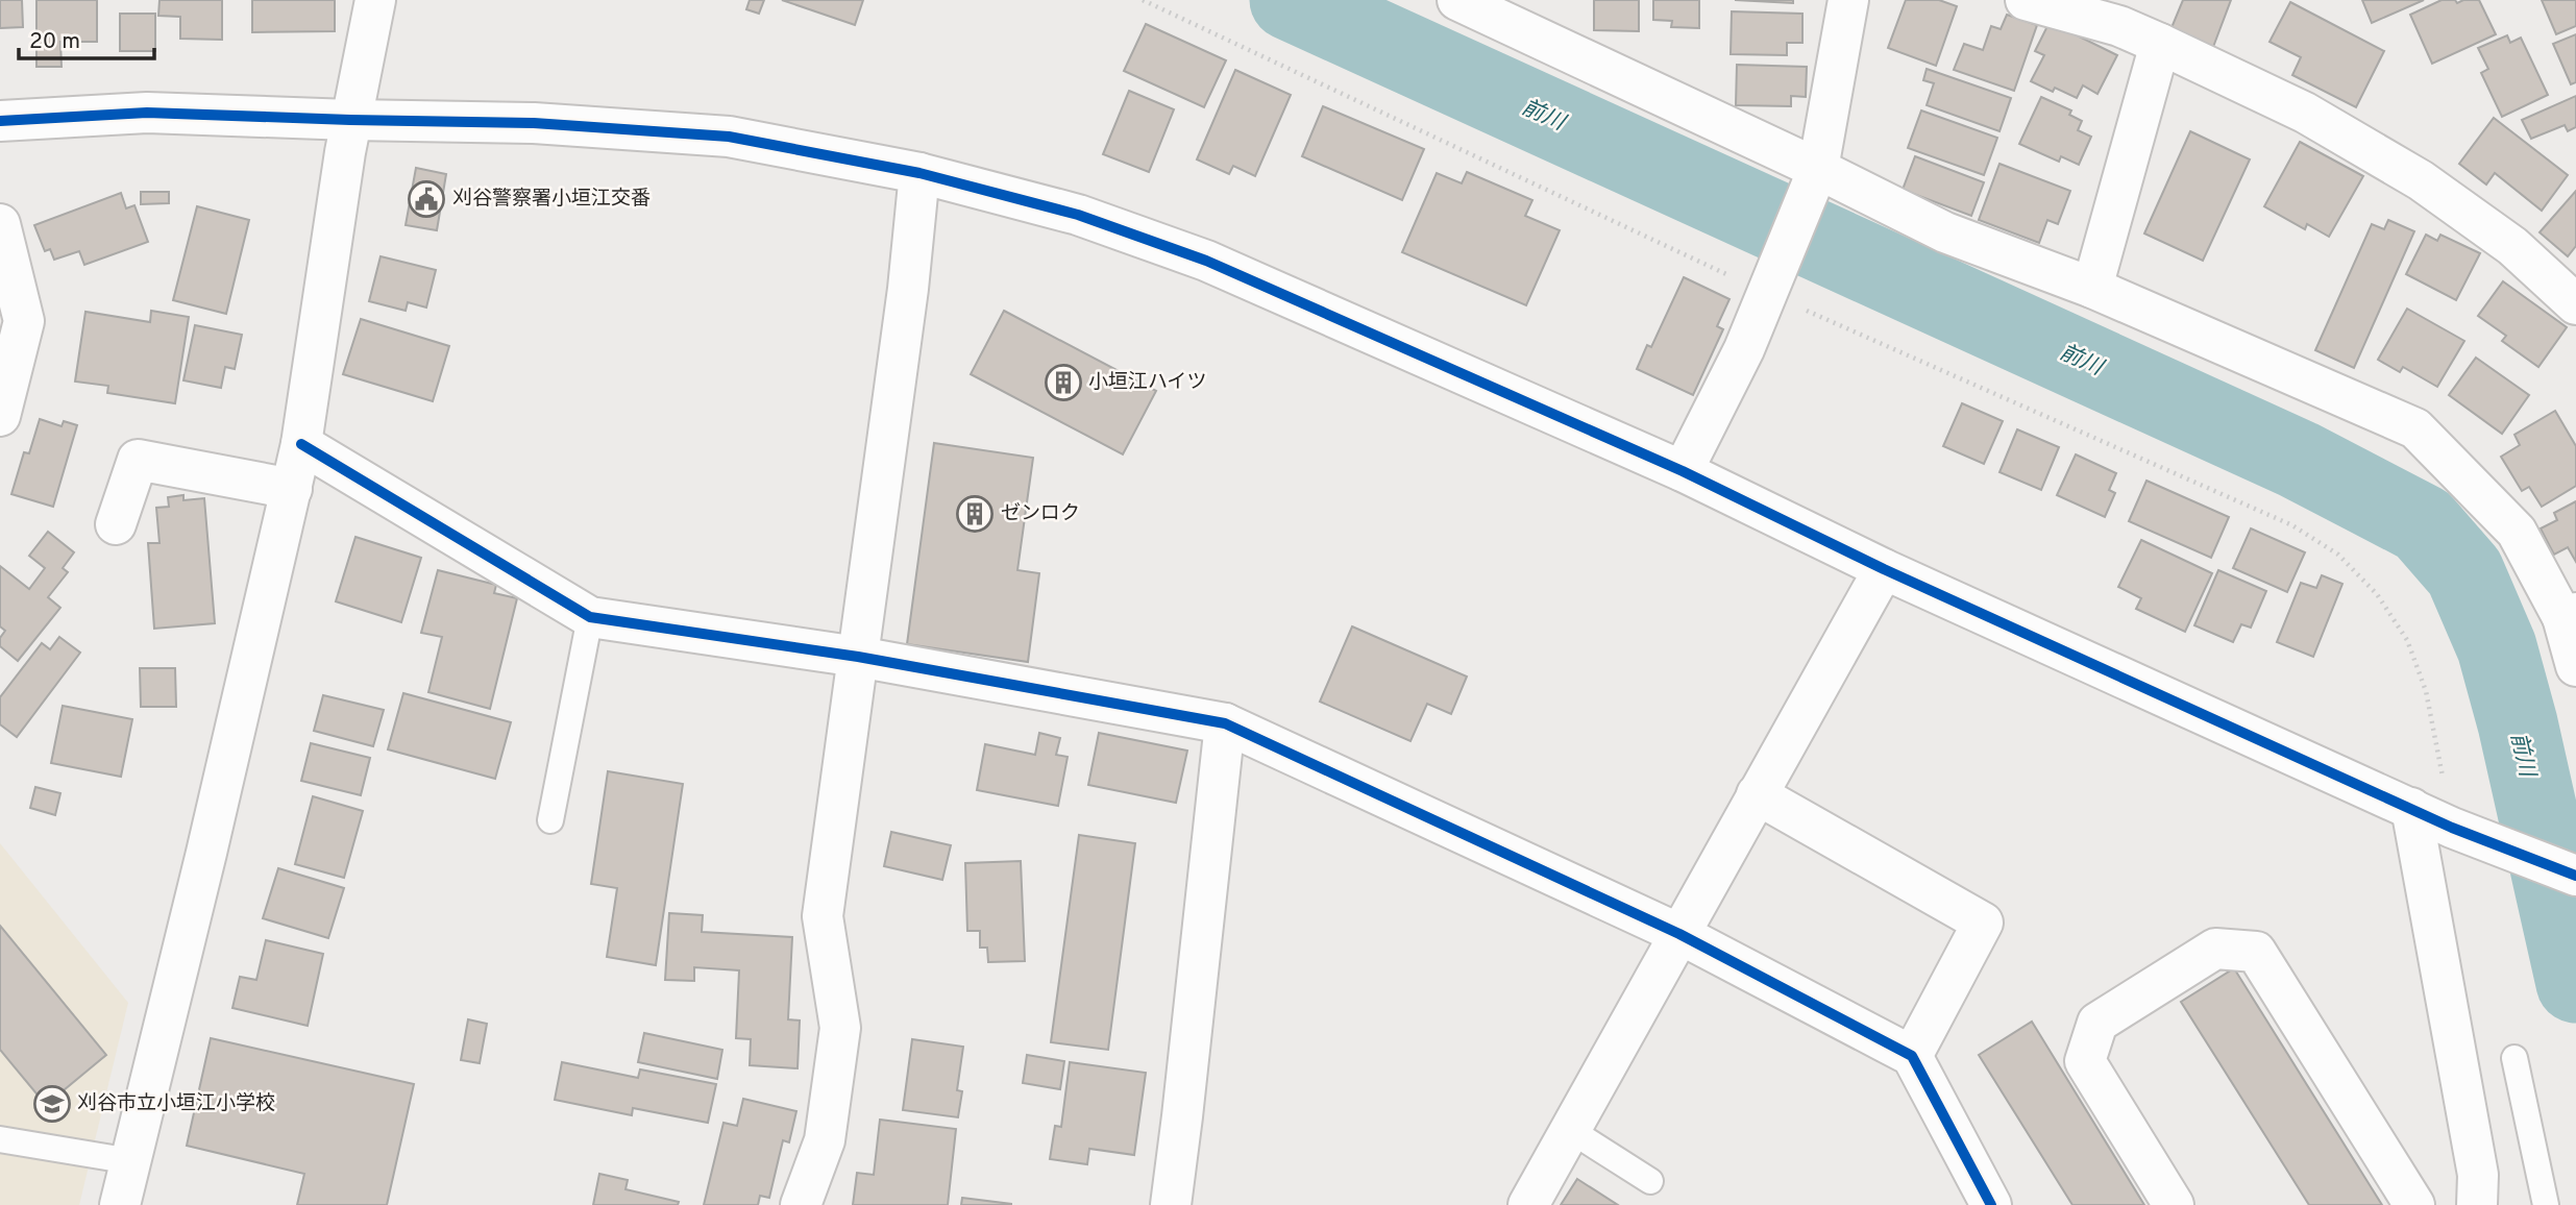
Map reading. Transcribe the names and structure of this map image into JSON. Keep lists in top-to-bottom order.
{
  "water": ["前川"],
  "places": {
    "public building": ["刈谷警察署小垣江交番"],
    "building": ["小垣江ハイツ", "ゼンロク"],
    "school or university": ["刈谷市立小垣江小学校"]
  },
  "scale_bar": "20 m"
}
